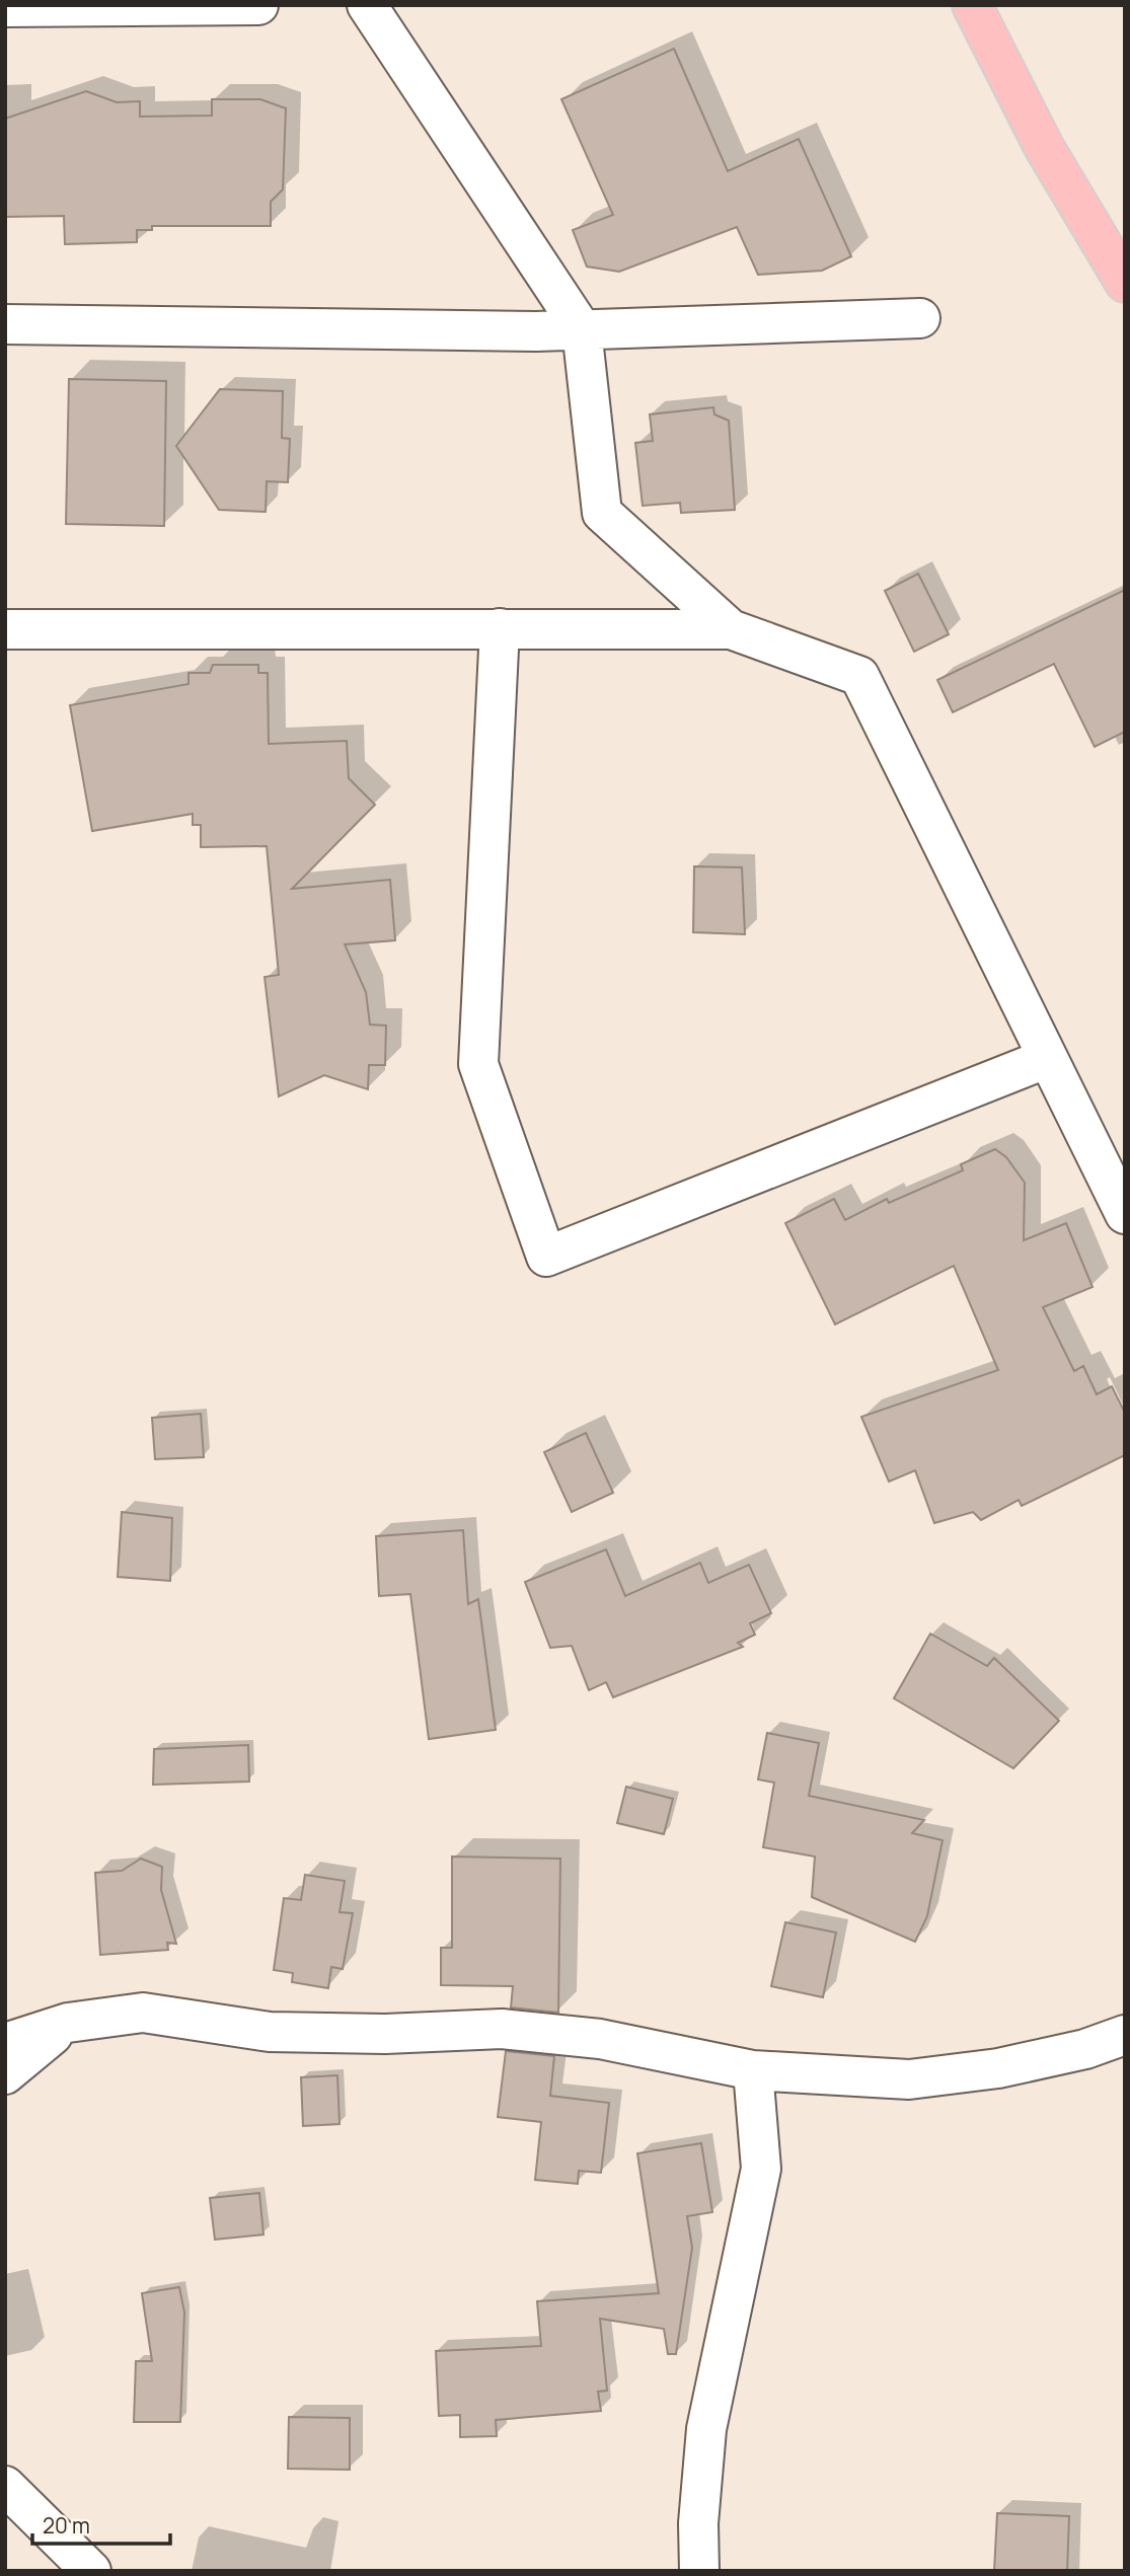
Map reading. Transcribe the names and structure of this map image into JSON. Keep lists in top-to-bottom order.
{
  "scale_bar": "20 m"
}
